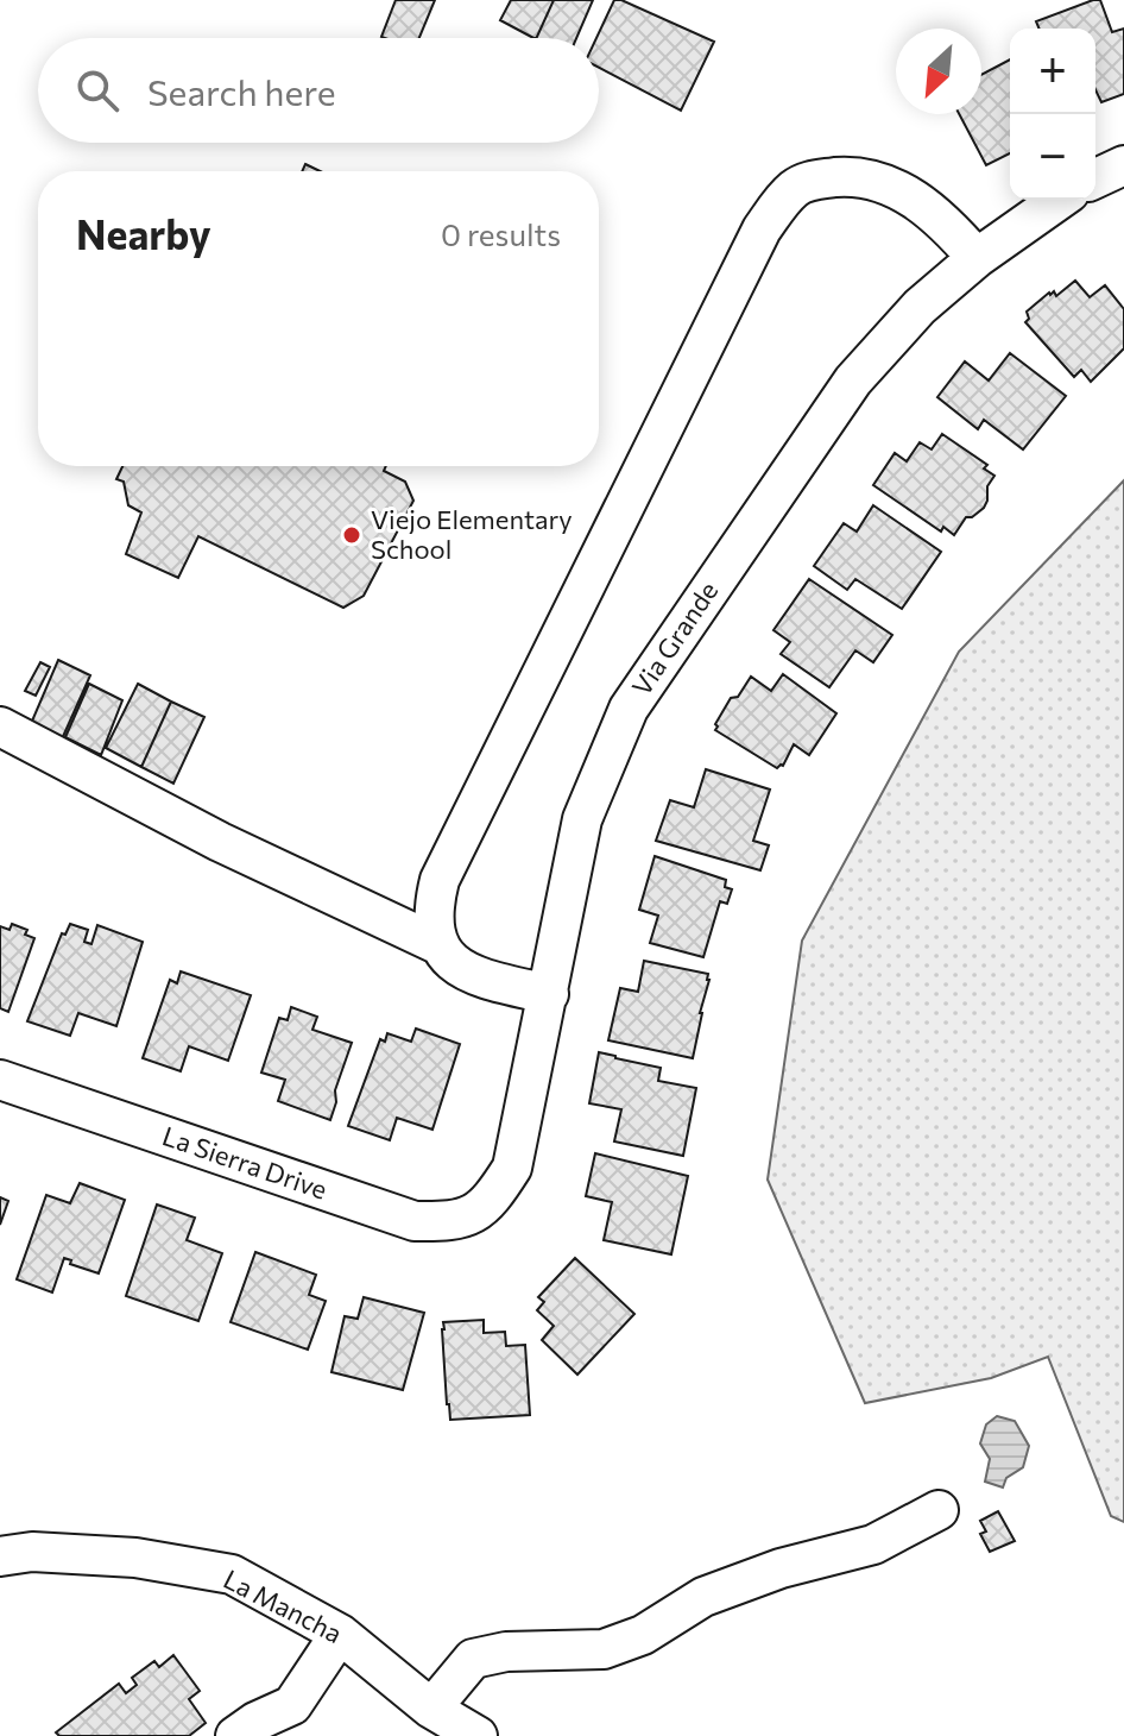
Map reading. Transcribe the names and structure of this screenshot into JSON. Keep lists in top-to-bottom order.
{
  "streets": {
    "street": ["Via Grande", "La Sierra Drive", "La Mancha"]
  },
  "crossings": [
    ["Via Grande", "La Sierra Drive"]
  ],
  "places": ["Viejo Elementary School"],
  "north": "bottom left",
  "page": {
    "map_buttons": ["+", "−"],
    "search": "Search here",
    "heading": ["Nearby", "0 results"]
  }
}
